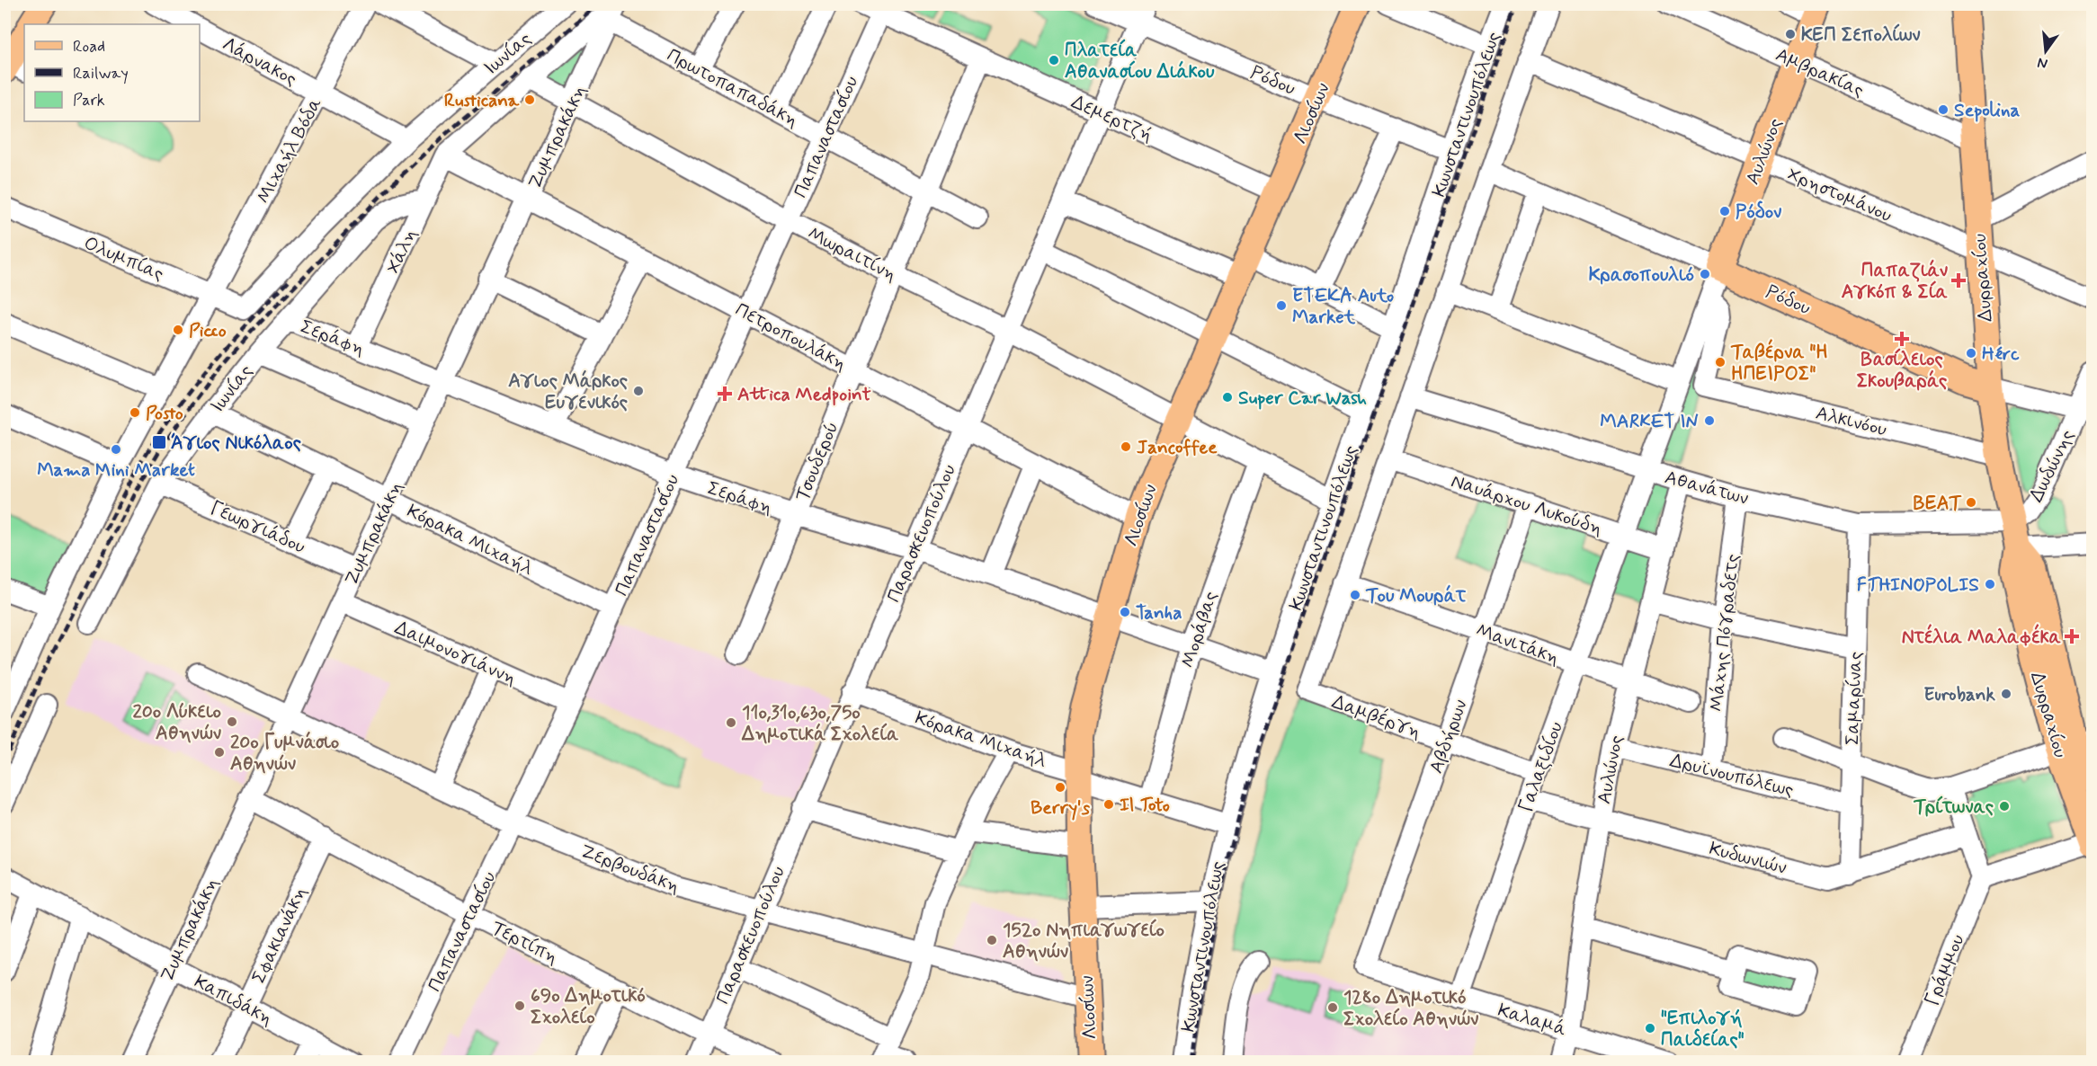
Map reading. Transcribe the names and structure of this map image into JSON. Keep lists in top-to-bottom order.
{
  "streets": {
    "main road": [
      "Ρόδου",
      "Λιοσίων",
      "Αυλώνος",
      "Δυρραχίου"
    ],
    "street": [
      "Ιωνίας",
      "Λάρνακος",
      "Αμβρακίας",
      "Πρωτοπαπαδάκη",
      "Κωνσταντινουπόλεως",
      "Δεμερτζή",
      "Ζυμπρακάκη",
      "Παπαναστασίου",
      "Μιχαήλ Βόδα",
      "Χρηστομάνου",
      "Χάλη",
      "Μωραιτίνη",
      "Ολυμπίας",
      "Πετροπουλάκη",
      "Σεράφη",
      "Αλκινόου",
      "Τσουδερού",
      "Δωδώνης",
      "Αθανάτων",
      "Ναυάρχου Λυκούδη",
      "Γεωργιάδου",
      "Παρασκευοπούλου",
      "Κόρακα Μιχαήλ",
      "Μοράβας",
      "Μάχης Πόγραδετς",
      "Μανιτάκη",
      "Δαιμονογιάννη",
      "Σαμαρίνας",
      "Δαμβέργη",
      "Αβδήρων",
      "Γαλαξιδίου",
      "Δρυϊνουπόλεως",
      "Κυδωνιών",
      "Ζερβουδάκη",
      "Σφακιανάκη",
      "Τερτίπη",
      "Γράμμου",
      "Καπιδάκη",
      "Καλαμά"
    ]
  },
  "crossings": [
    ["Ιωνίας", "Λάρνακος"],
    ["Ιωνίας", "Πρωτοπαπαδάκη"],
    ["Ιωνίας", "Ζυμπρακάκη"],
    ["Ιωνίας", "Χάλη"],
    ["Ιωνίας", "Μωραιτίνη"],
    ["Ιωνίας", "Ολυμπίας"],
    ["Ιωνίας", "Πετροπουλάκη"],
    ["Ιωνίας", "Σεράφη"],
    ["Ιωνίας", "Γεωργιάδου"],
    ["Ιωνίας", "Κόρακα Μιχαήλ"],
    ["Λάρνακος", "Μιχαήλ Βόδα"],
    ["Αμβρακίας", "Αυλώνος"],
    ["Αμβρακίας", "Δυρραχίου"],
    ["Ρόδου", "Λιοσίων"],
    ["Ρόδου", "Κωνσταντινουπόλεως"],
    ["Ρόδου", "Αυλώνος"],
    ["Ρόδου", "Δυρραχίου"],
    ["Ρόδου", "Δωδώνης"],
    ["Ρόδου", "Παρασκευοπούλου"],
    ["Πρωτοπαπαδάκη", "Ζυμπρακάκη"],
    ["Πρωτοπαπαδάκη", "Παπαναστασίου"],
    ["Πρωτοπαπαδάκη", "Τσουδερού"],
    ["Λιοσίων", "Δεμερτζή"],
    ["Λιοσίων", "Μωραιτίνη"],
    ["Λιοσίων", "Πετροπουλάκη"],
    ["Λιοσίων", "Σεράφη"],
    ["Λιοσίων", "Κόρακα Μιχαήλ"],
    ["Λιοσίων", "Ζερβουδάκη"],
    ["Κωνσταντινουπόλεως", "Χρηστομάνου"],
    ["Κωνσταντινουπόλεως", "Μωραιτίνη"],
    ["Κωνσταντινουπόλεως", "Αθανάτων"],
    ["Κωνσταντινουπόλεως", "Ναυάρχου Λυκούδη"],
    ["Κωνσταντινουπόλεως", "Κόρακα Μιχαήλ"],
    ["Κωνσταντινουπόλεως", "Μανιτάκη"],
    ["Κωνσταντινουπόλεως", "Δαμβέργη"],
    ["Δεμερτζή", "Παπαναστασίου"],
    ["Δεμερτζή", "Τσουδερού"],
    ["Δεμερτζή", "Παρασκευοπούλου"],
    ["Ζυμπρακάκη", "Μωραιτίνη"],
    ["Ζυμπρακάκη", "Πετροπουλάκη"],
    ["Ζυμπρακάκη", "Σεράφη"],
    ["Ζυμπρακάκη", "Γεωργιάδου"],
    ["Ζυμπρακάκη", "Κόρακα Μιχαήλ"],
    ["Ζυμπρακάκη", "Δαιμονογιάννη"],
    ["Ζυμπρακάκη", "Ζερβουδάκη"],
    ["Ζυμπρακάκη", "Τερτίπη"],
    ["Ζυμπρακάκη", "Καπιδάκη"],
    ["Παπαναστασίου", "Μωραιτίνη"],
    ["Παπαναστασίου", "Πετροπουλάκη"],
    ["Παπαναστασίου", "Σεράφη"],
    ["Παπαναστασίου", "Κόρακα Μιχαήλ"],
    ["Παπαναστασίου", "Δαιμονογιάννη"],
    ["Παπαναστασίου", "Ζερβουδάκη"],
    ["Παπαναστασίου", "Τερτίπη"],
    ["Μιχαήλ Βόδα", "Ολυμπίας"],
    ["Αυλώνος", "Χρηστομάνου"],
    ["Αυλώνος", "Αλκινόου"],
    ["Αυλώνος", "Αθανάτων"],
    ["Αυλώνος", "Ναυάρχου Λυκούδη"],
    ["Αυλώνος", "Μανιτάκη"],
    ["Αυλώνος", "Γαλαξιδίου"],
    ["Αυλώνος", "Δρυϊνουπόλεως"],
    ["Αυλώνος", "Κυδωνιών"],
    ["Αυλώνος", "Καλαμά"],
    ["Χρηστομάνου", "Δυρραχίου"],
    ["Χάλη", "Πετροπουλάκη"],
    ["Χάλη", "Σεράφη"],
    ["Μωραιτίνη", "Τσουδερού"],
    ["Μωραιτίνη", "Παρασκευοπούλου"],
    ["Μωραιτίνη", "Μοράβας"],
    ["Δυρραχίου", "Αλκινόου"],
    ["Δυρραχίου", "Δωδώνης"],
    ["Δυρραχίου", "Αθανάτων"],
    ["Πετροπουλάκη", "Τσουδερού"],
    ["Πετροπουλάκη", "Παρασκευοπούλου"],
    ["Σεράφη", "Τσουδερού"],
    ["Σεράφη", "Παρασκευοπούλου"],
    ["Δωδώνης", "Αθανάτων"],
    ["Αθανάτων", "Μάχης Πόγραδετς"],
    ["Αθανάτων", "Σαμαρίνας"],
    ["Ναυάρχου Λυκούδη", "Αβδήρων"],
    ["Ναυάρχου Λυκούδη", "Γαλαξιδίου"],
    ["Παρασκευοπούλου", "Κόρακα Μιχαήλ"],
    ["Παρασκευοπούλου", "Ζερβουδάκη"],
    ["Παρασκευοπούλου", "Τερτίπη"],
    ["Κόρακα Μιχαήλ", "Μοράβας"],
    ["Μάχης Πόγραδετς", "Δρυϊνουπόλεως"],
    ["Μανιτάκη", "Αβδήρων"],
    ["Μανιτάκη", "Γαλαξιδίου"],
    ["Σαμαρίνας", "Δρυϊνουπόλεως"],
    ["Σαμαρίνας", "Κυδωνιών"],
    ["Δαμβέργη", "Αβδήρων"],
    ["Δαμβέργη", "Γαλαξιδίου"],
    ["Αβδήρων", "Καλαμά"],
    ["Γαλαξιδίου", "Κυδωνιών"],
    ["Γαλαξιδίου", "Καλαμά"],
    ["Σφακιανάκη", "Τερτίπη"],
    ["Σφακιανάκη", "Καπιδάκη"]
  ],
  "places": {
    "other": [
      "ΚΕΠ Σεπολίων",
      "Πλατεία Αθανασίου Διάκου",
      "Rusticana",
      "Sepolina",
      "Ρόδον",
      "Κρασοπουλιό",
      "ETEKA Auto Market",
      "Picco",
      "Hérc",
      "Ταβέρνα \"Η ΗΠΕΙΡΟΣ\"",
      "Αγιος Μάρκος Ευγενικός",
      "Super Car Wash",
      "Posto",
      "MARKET IN",
      "Jancoffee",
      "Mama Mini Market",
      "ΒΕΑΤ",
      "FTHINOPOLIS",
      "Του Μουράτ",
      "Tanha",
      "Eurobank",
      "20ο Λύκειο Αθηνών",
      "11ο,31ο,63ο,75ο Δημοτικά Σχολεία",
      "20ο Γυμνάσιο Αθηνών",
      "Berry's",
      "Il Toto",
      "Τρίτωνας",
      "152ο Νηπιαγωγείο Αθηνών",
      "69ο Δημοτικό Σχολείο",
      "128ο Δημοτικό Σχολείο Αθηνών",
      "\"Επιλογή Παιδείας\""
    ],
    "health": [
      "Παπαζιάν Αγκόπ & Σία",
      "Βασίλειος Σκουβαράς",
      "Attica Medpoint",
      "Ντέλια Μαλαφέκα"
    ],
    "transit": ["Άγιος Νικόλαος"]
  },
  "legend": ["Road", "Railway", "Park"],
  "north": "bottom"
}
